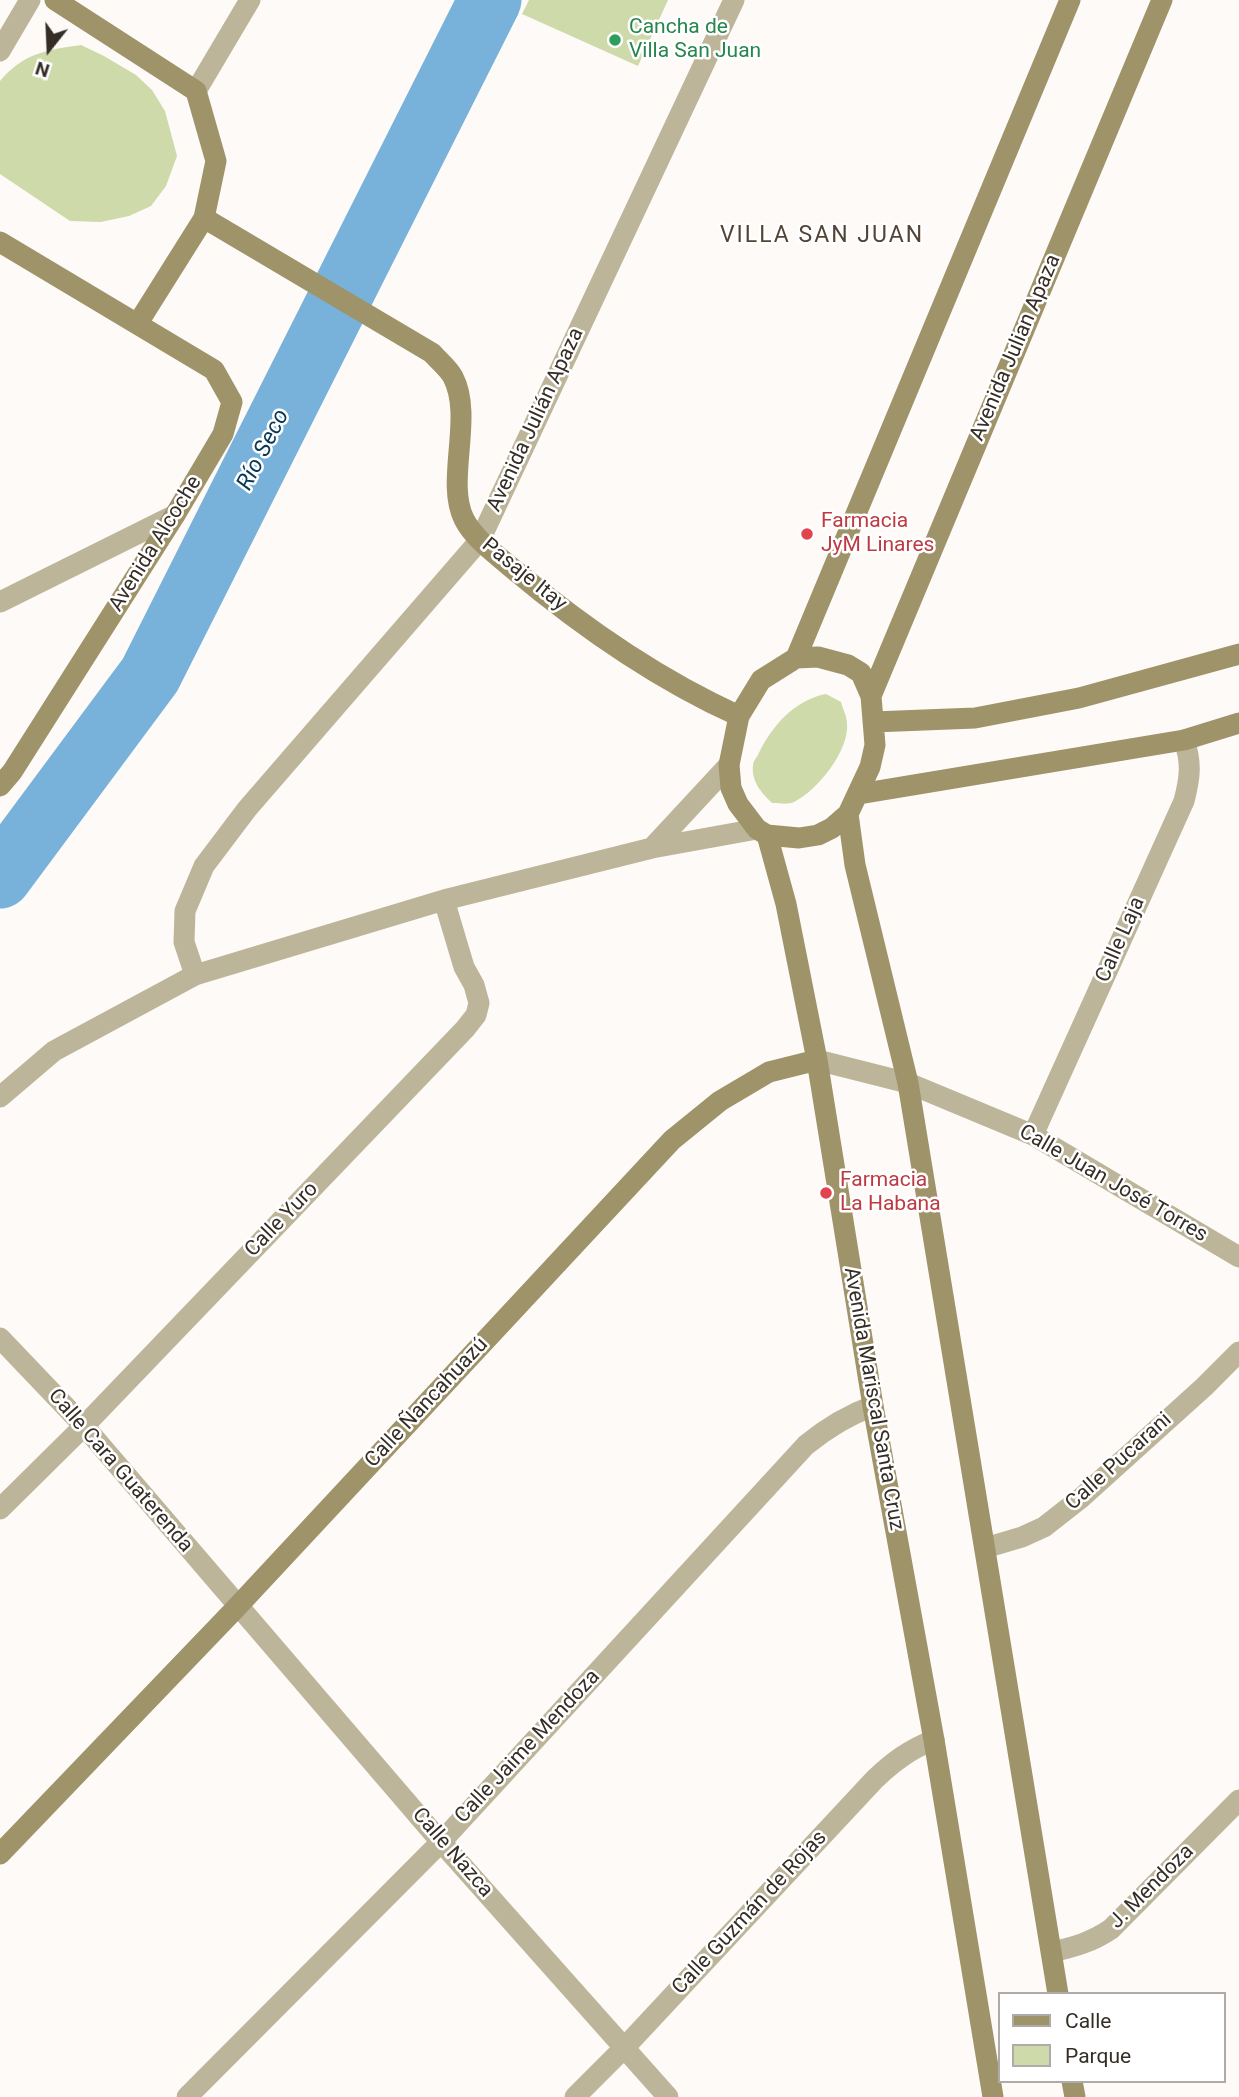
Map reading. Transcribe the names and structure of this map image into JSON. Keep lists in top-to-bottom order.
{
  "streets": {
    "main road": [
      "Avenida Julian Apaza",
      "Avenida Alcoche",
      "Pasaje Itay",
      "Avenida Mariscal Santa Cruz",
      "Calle Ñancahuazú"
    ],
    "street": [
      "Avenida Julián Apaza",
      "Calle Laja",
      "Calle Juan José Torres",
      "Calle Yuro",
      "Calle Pucarani",
      "Calle Cara Guaterenda",
      "Calle Jaime Mendoza",
      "Calle Nazca",
      "J. Mendoza",
      "Calle Guzmán de Rojas"
    ]
  },
  "crossings": [
    ["Avenida Julian Apaza", "Pasaje Itay"],
    ["Avenida Julian Apaza", "Avenida Mariscal Santa Cruz"],
    ["Avenida Julián Apaza", "Pasaje Itay"],
    ["Pasaje Itay", "Avenida Mariscal Santa Cruz"],
    ["Calle Laja", "Calle Juan José Torres"],
    ["Calle Juan José Torres", "Calle Ñancahuazú"],
    ["Calle Yuro", "Calle Cara Guaterenda"],
    ["Avenida Mariscal Santa Cruz", "Calle Ñancahuazú"],
    ["Avenida Mariscal Santa Cruz", "Calle Jaime Mendoza"],
    ["Avenida Mariscal Santa Cruz", "Calle Guzmán de Rojas"],
    ["Calle Ñancahuazú", "Calle Cara Guaterenda"],
    ["Calle Ñancahuazú", "Calle Nazca"],
    ["Calle Cara Guaterenda", "Calle Nazca"],
    ["Calle Jaime Mendoza", "Calle Nazca"],
    ["Calle Nazca", "Calle Guzmán de Rojas"]
  ],
  "districts": ["VILLA SAN JUAN"],
  "water": ["Río Seco"],
  "places": ["Cancha de Villa San Juan", "Farmacia JyM Linares", "Farmacia La Habana"],
  "legend": ["Calle", "Parque"],
  "north": "bottom"
}
